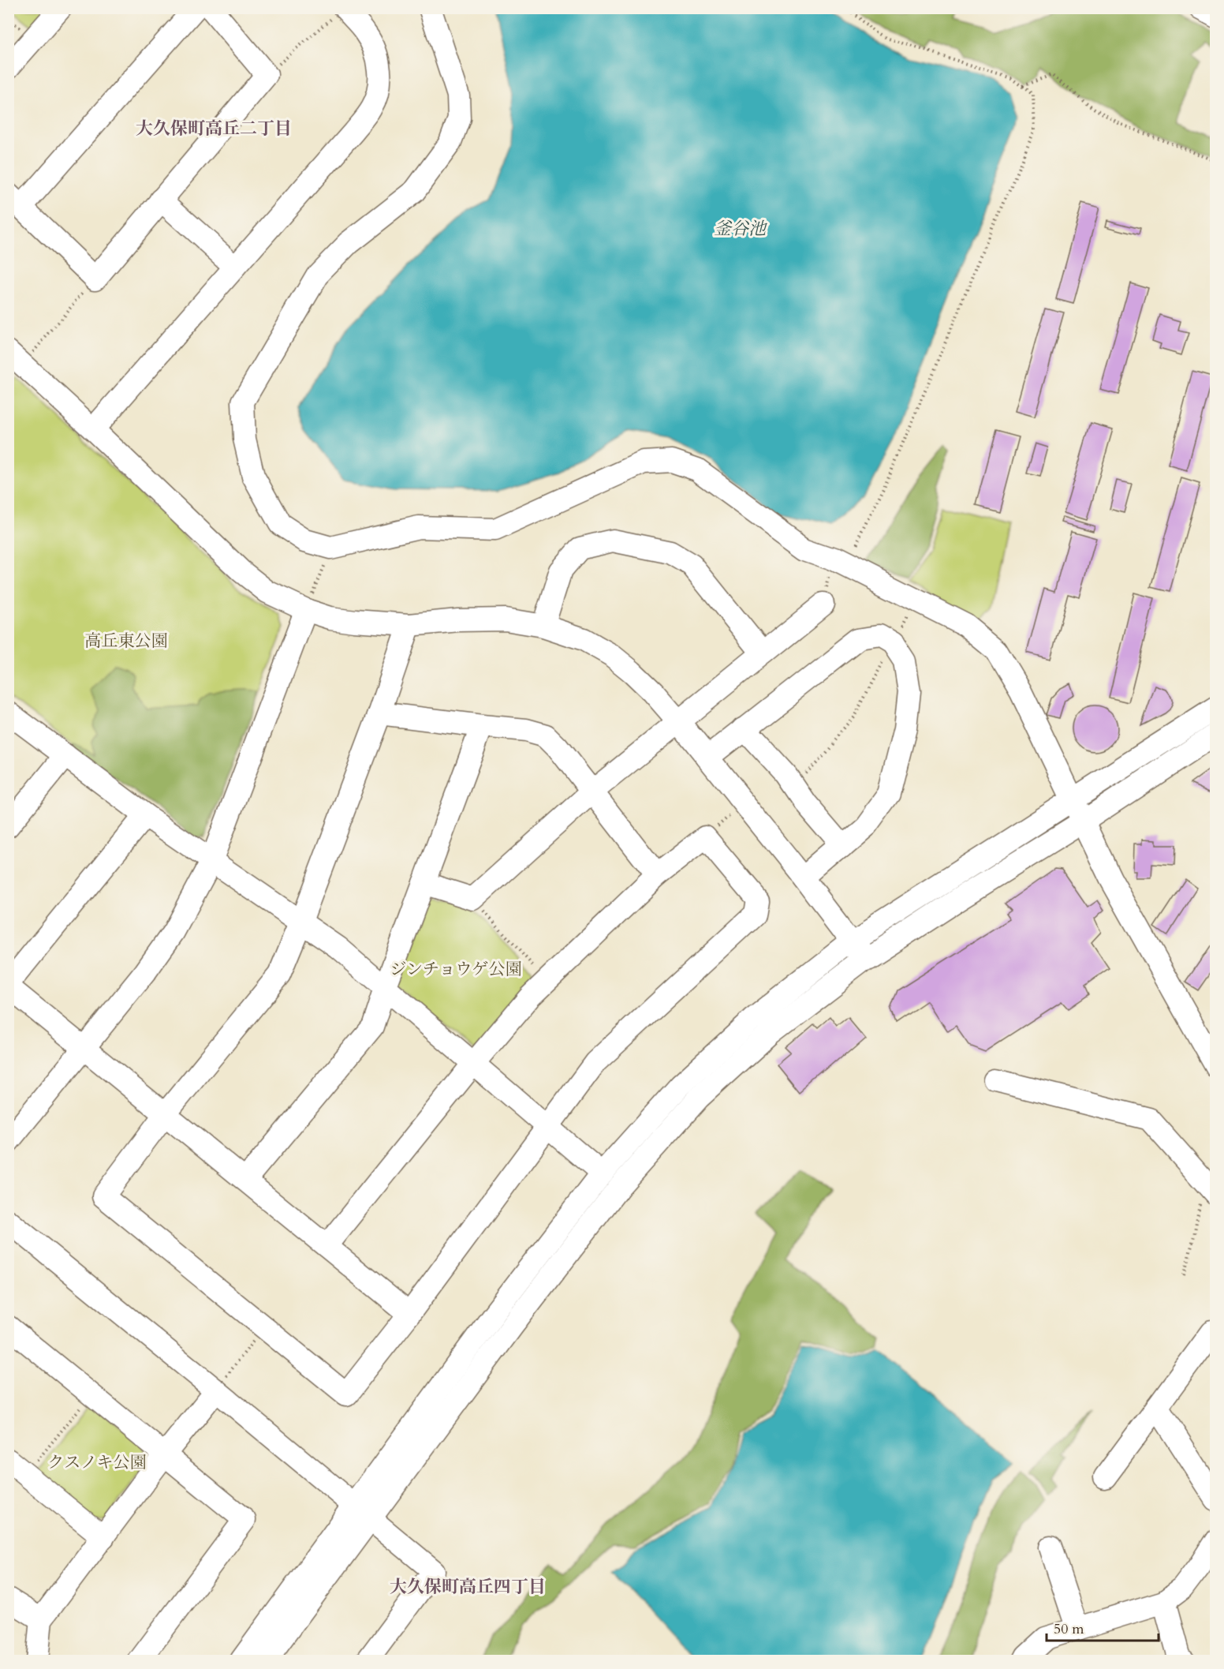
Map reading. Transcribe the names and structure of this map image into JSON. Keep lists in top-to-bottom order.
{
  "districts": ["大久保町高丘二丁目", "大久保町高丘四丁目"],
  "water": ["釜谷池"],
  "parks": ["高丘東公園", "ジンチョウゲ公園", "クスノキ公園"],
  "scale_bar": "50 m"
}
